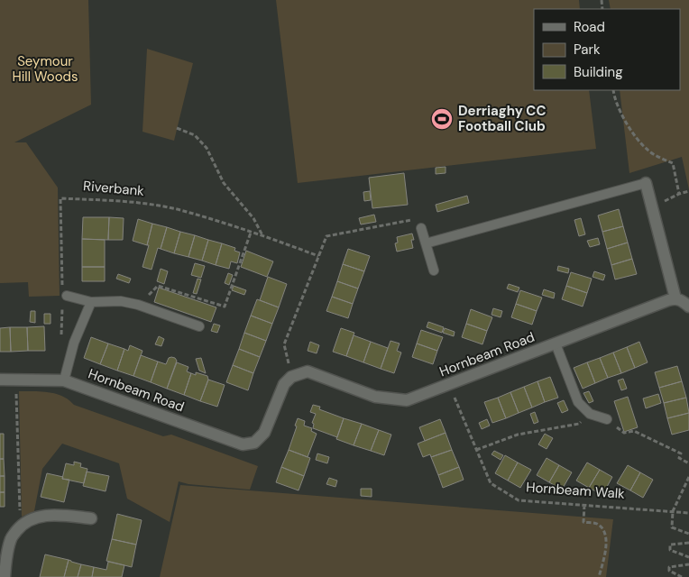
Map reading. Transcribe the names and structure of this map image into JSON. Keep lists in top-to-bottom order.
{
  "streets": {
    "street": ["Hornbeam Road"],
    "path": ["Riverbank", "Hornbeam Walk"]
  },
  "crossings": [
    ["Hornbeam Road", "Hornbeam Walk"]
  ],
  "parks": ["Seymour Hill Woods"],
  "places": {
    "sports": ["Derriaghy CC Football Club"]
  },
  "legend": ["Road", "Park", "Building"]
}
